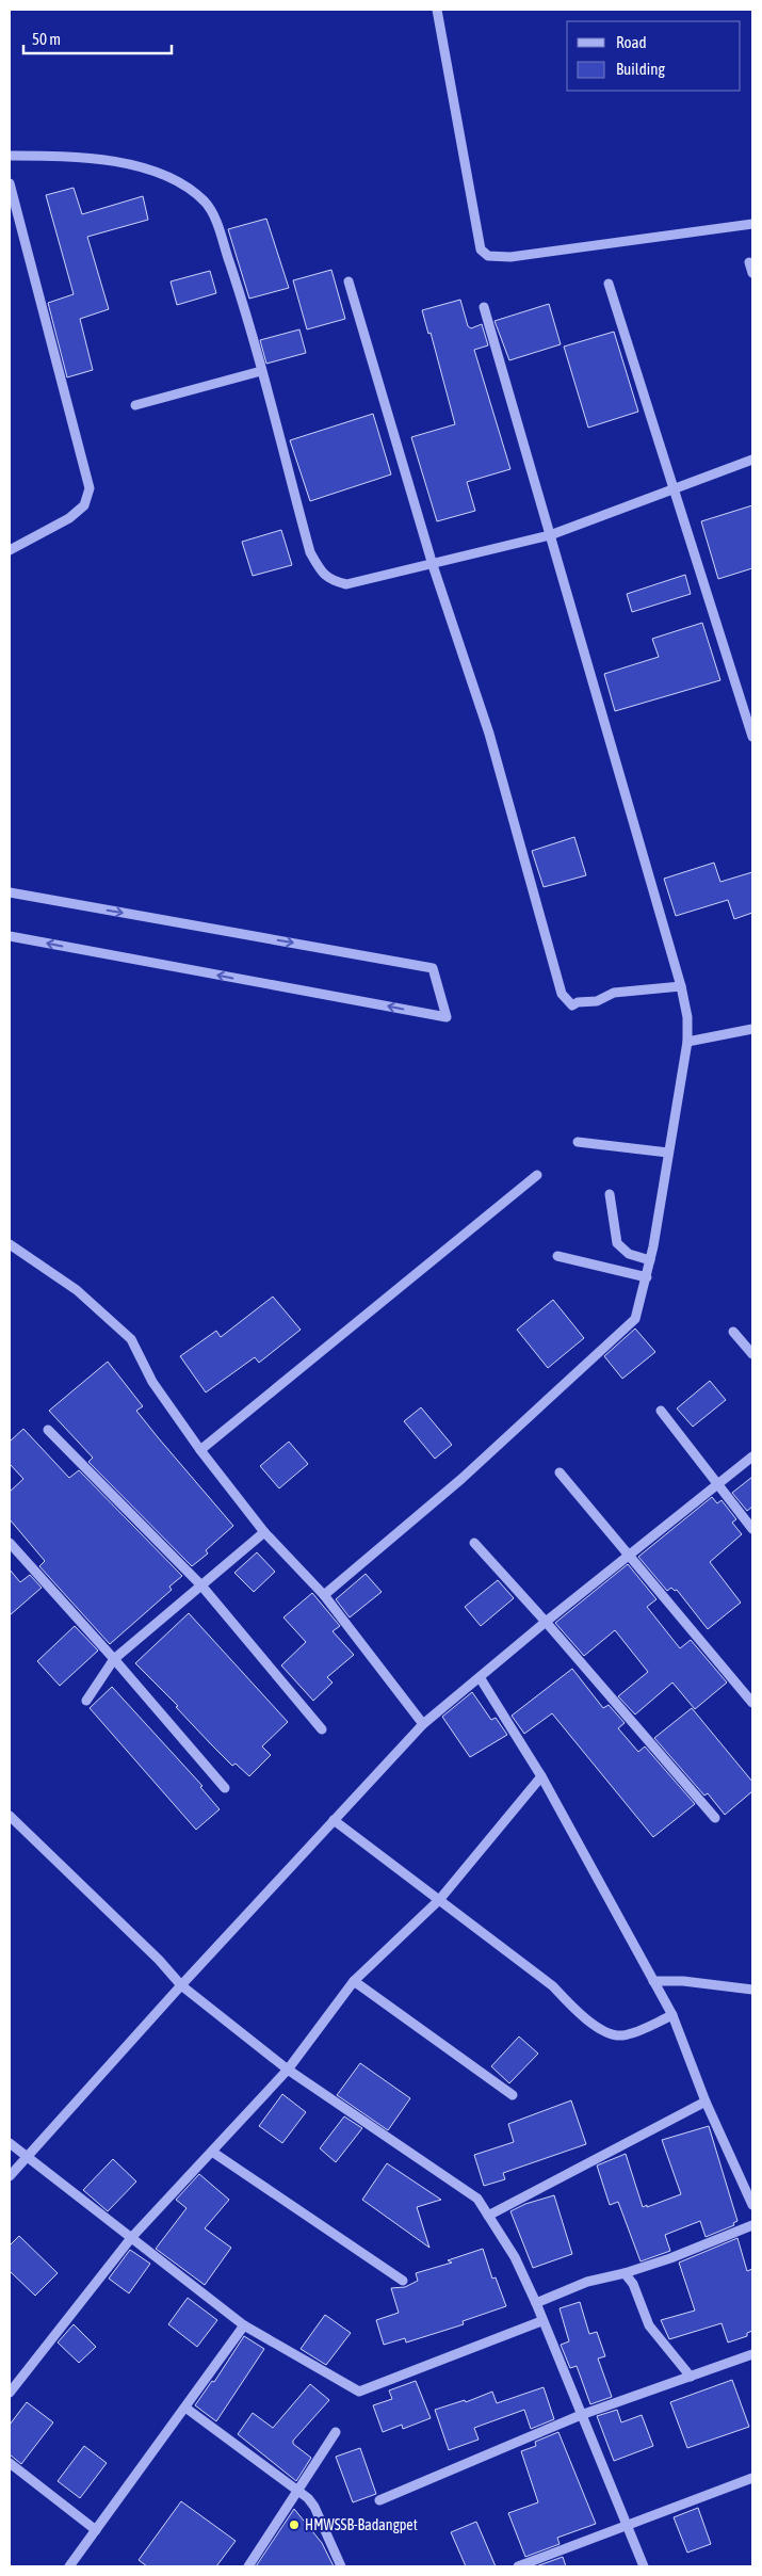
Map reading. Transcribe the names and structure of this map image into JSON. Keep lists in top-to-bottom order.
{
  "places": ["HMWSSB-Badangpet"],
  "legend": ["Road", "Building"],
  "scale_bar": "50 m"
}
